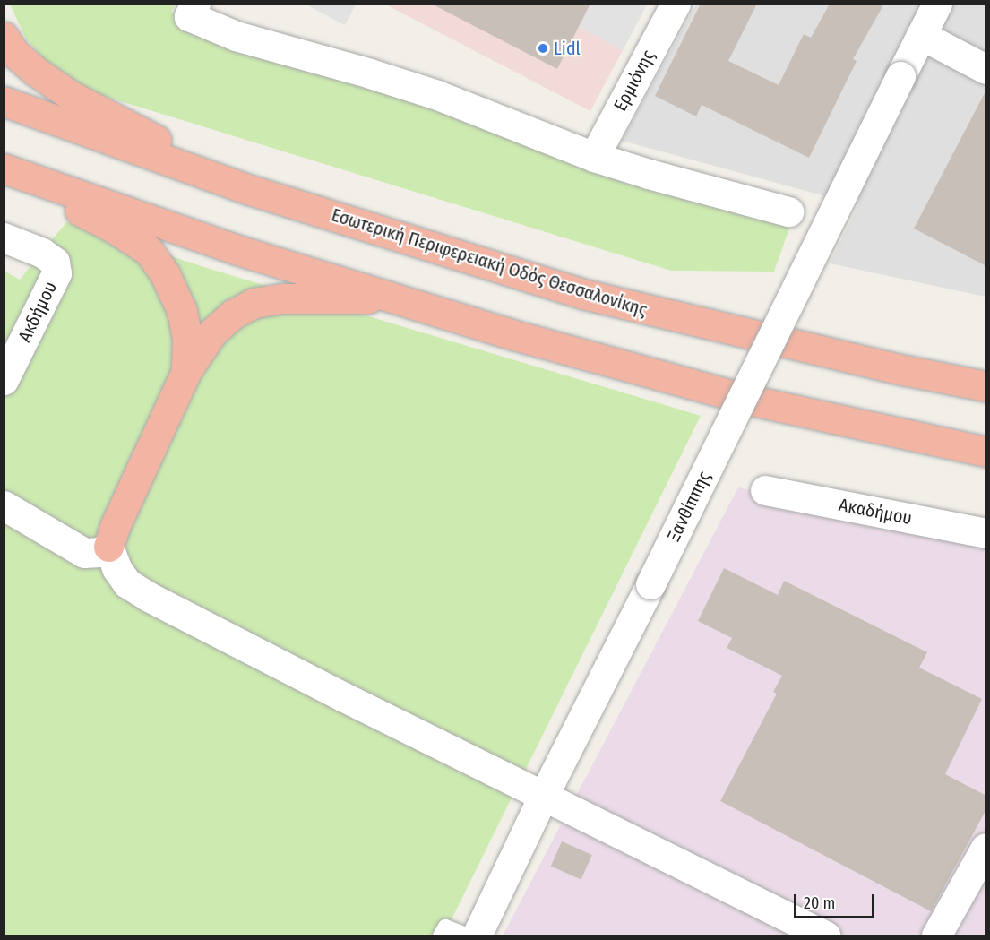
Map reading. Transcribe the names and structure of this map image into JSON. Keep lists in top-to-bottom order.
{
  "streets": {
    "highway": ["Εσωτερική Περιφερειακή Οδός Θεσσαλονίκης"],
    "street": [
      "Ερμιόνης",
      "Ακδήμου",
      "Ξανθίππης",
      "Ακαδήμου"
    ]
  },
  "places": ["Lidl"],
  "scale_bar": "20 m"
}
